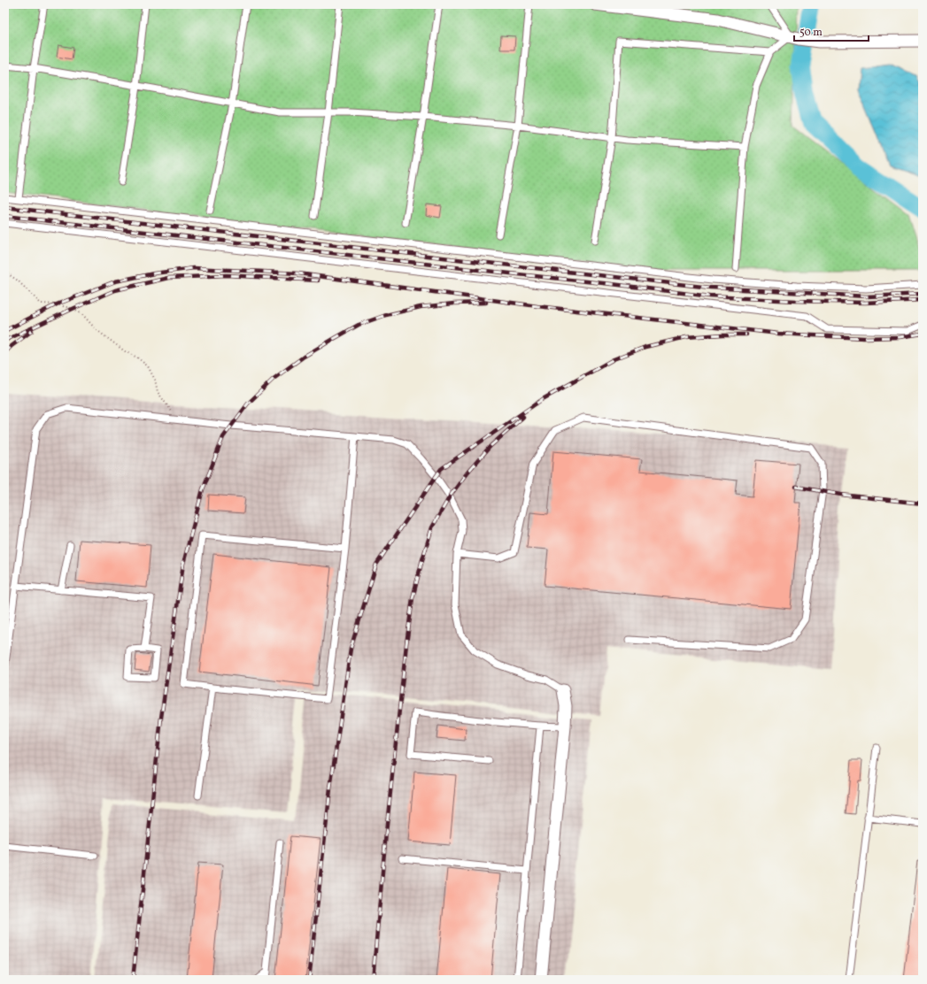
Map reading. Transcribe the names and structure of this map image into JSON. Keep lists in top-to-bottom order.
{
  "scale_bar": "50 m"
}
